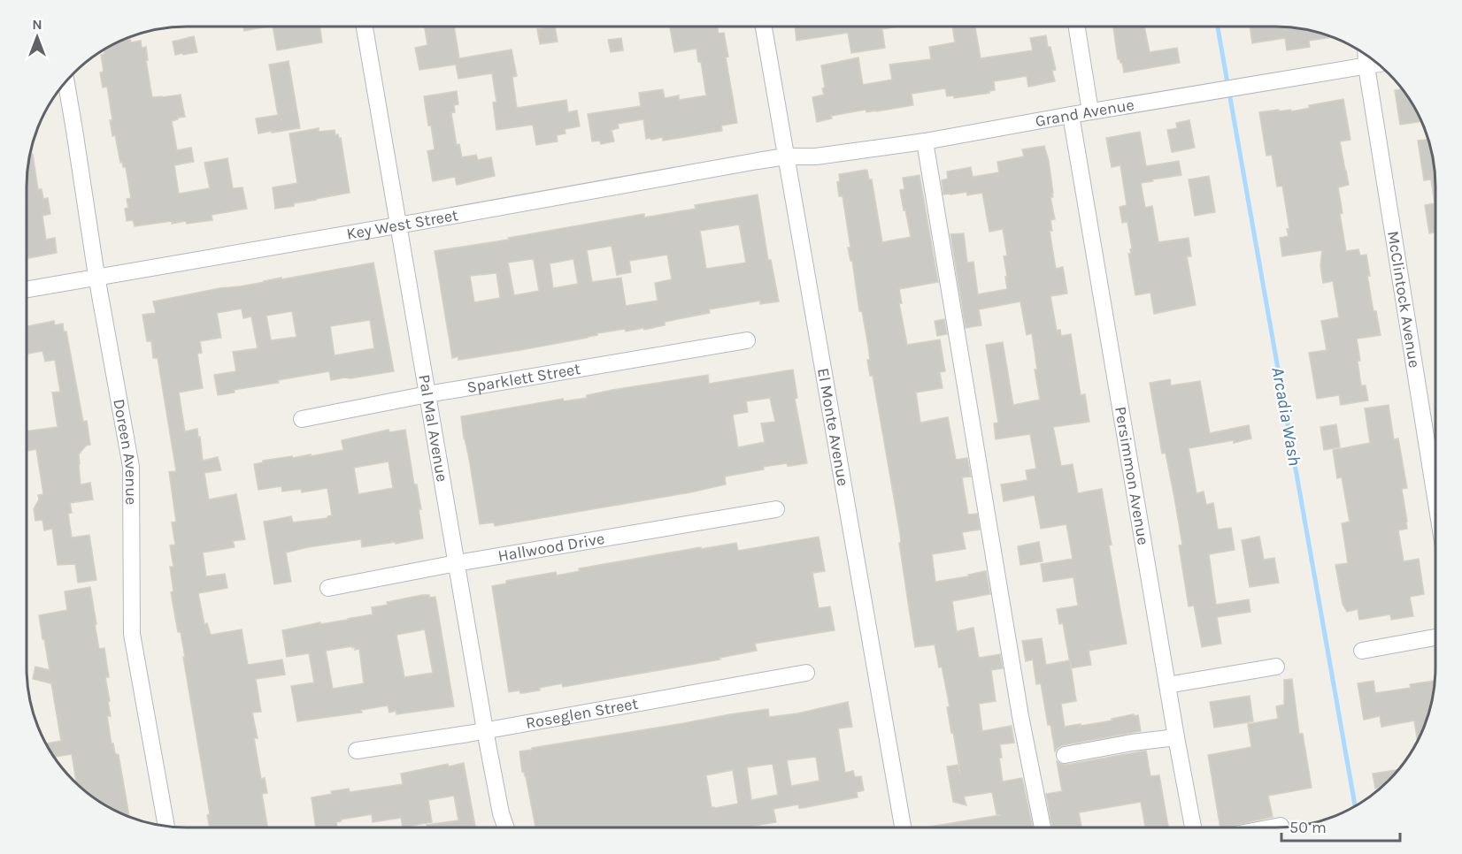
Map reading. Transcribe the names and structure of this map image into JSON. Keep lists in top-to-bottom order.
{
  "streets": {
    "street": [
      "Grand Avenue",
      "Key West Street",
      "McClintock Avenue",
      "Sparklett Street",
      "El Monte Avenue",
      "Pal Mal Avenue",
      "Doreen Avenue",
      "Persimmon Avenue",
      "Hallwood Drive",
      "Roseglen Street"
    ]
  },
  "crossings": [
    ["Grand Avenue", "Key West Street"],
    ["Grand Avenue", "McClintock Avenue"],
    ["Grand Avenue", "El Monte Avenue"],
    ["Grand Avenue", "Persimmon Avenue"],
    ["Key West Street", "El Monte Avenue"],
    ["Key West Street", "Pal Mal Avenue"],
    ["Key West Street", "Doreen Avenue"],
    ["Sparklett Street", "Pal Mal Avenue"],
    ["Pal Mal Avenue", "Hallwood Drive"],
    ["Pal Mal Avenue", "Roseglen Street"]
  ],
  "water": ["Arcadia Wash"],
  "scale_bar": "50 m",
  "north": "top"
}
